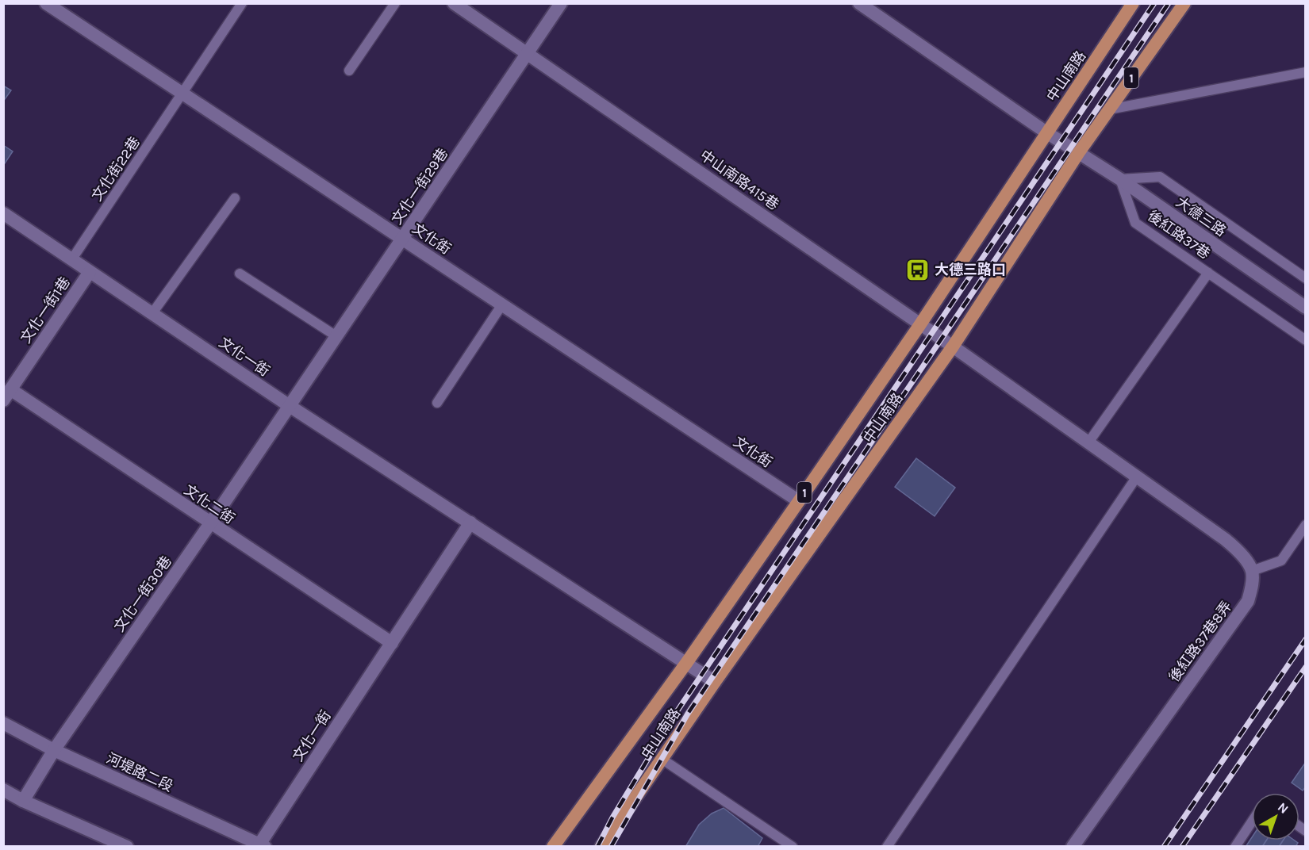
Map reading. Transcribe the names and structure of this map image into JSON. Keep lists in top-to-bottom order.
{
  "streets": {
    "main road": ["中山南路", "1"],
    "street": [
      "中山南路415巷",
      "文化一街29巷",
      "大德三路",
      "文化街",
      "文化一街1巷",
      "文化一街",
      "文化二街",
      "文化一街30巷",
      "後紅路37巷8弄",
      "河堤路二段"
    ],
    "lane": ["文化街22巷", "後紅路37巷"]
  },
  "crossings": [
    ["中山南路", "中山南路415巷"],
    ["中山南路", "大德三路"],
    ["中山南路", "文化街"],
    ["中山南路", "文化一街"],
    ["文化街22巷", "文化街"],
    ["文化街22巷", "文化一街"],
    ["中山南路415巷", "文化一街29巷"],
    ["文化一街29巷", "文化街"],
    ["文化一街29巷", "文化一街"],
    ["文化一街29巷", "文化一街30巷"],
    ["大德三路", "後紅路37巷"],
    ["文化一街1巷", "文化一街"],
    ["文化一街1巷", "文化二街"],
    ["文化一街", "文化二街"],
    ["文化一街", "文化一街30巷"],
    ["文化一街", "河堤路二段"],
    ["文化二街", "文化一街30巷"],
    ["文化一街30巷", "河堤路二段"]
  ],
  "places": {
    "bus stop": ["大德三路口"]
  },
  "north": "top right"
}
